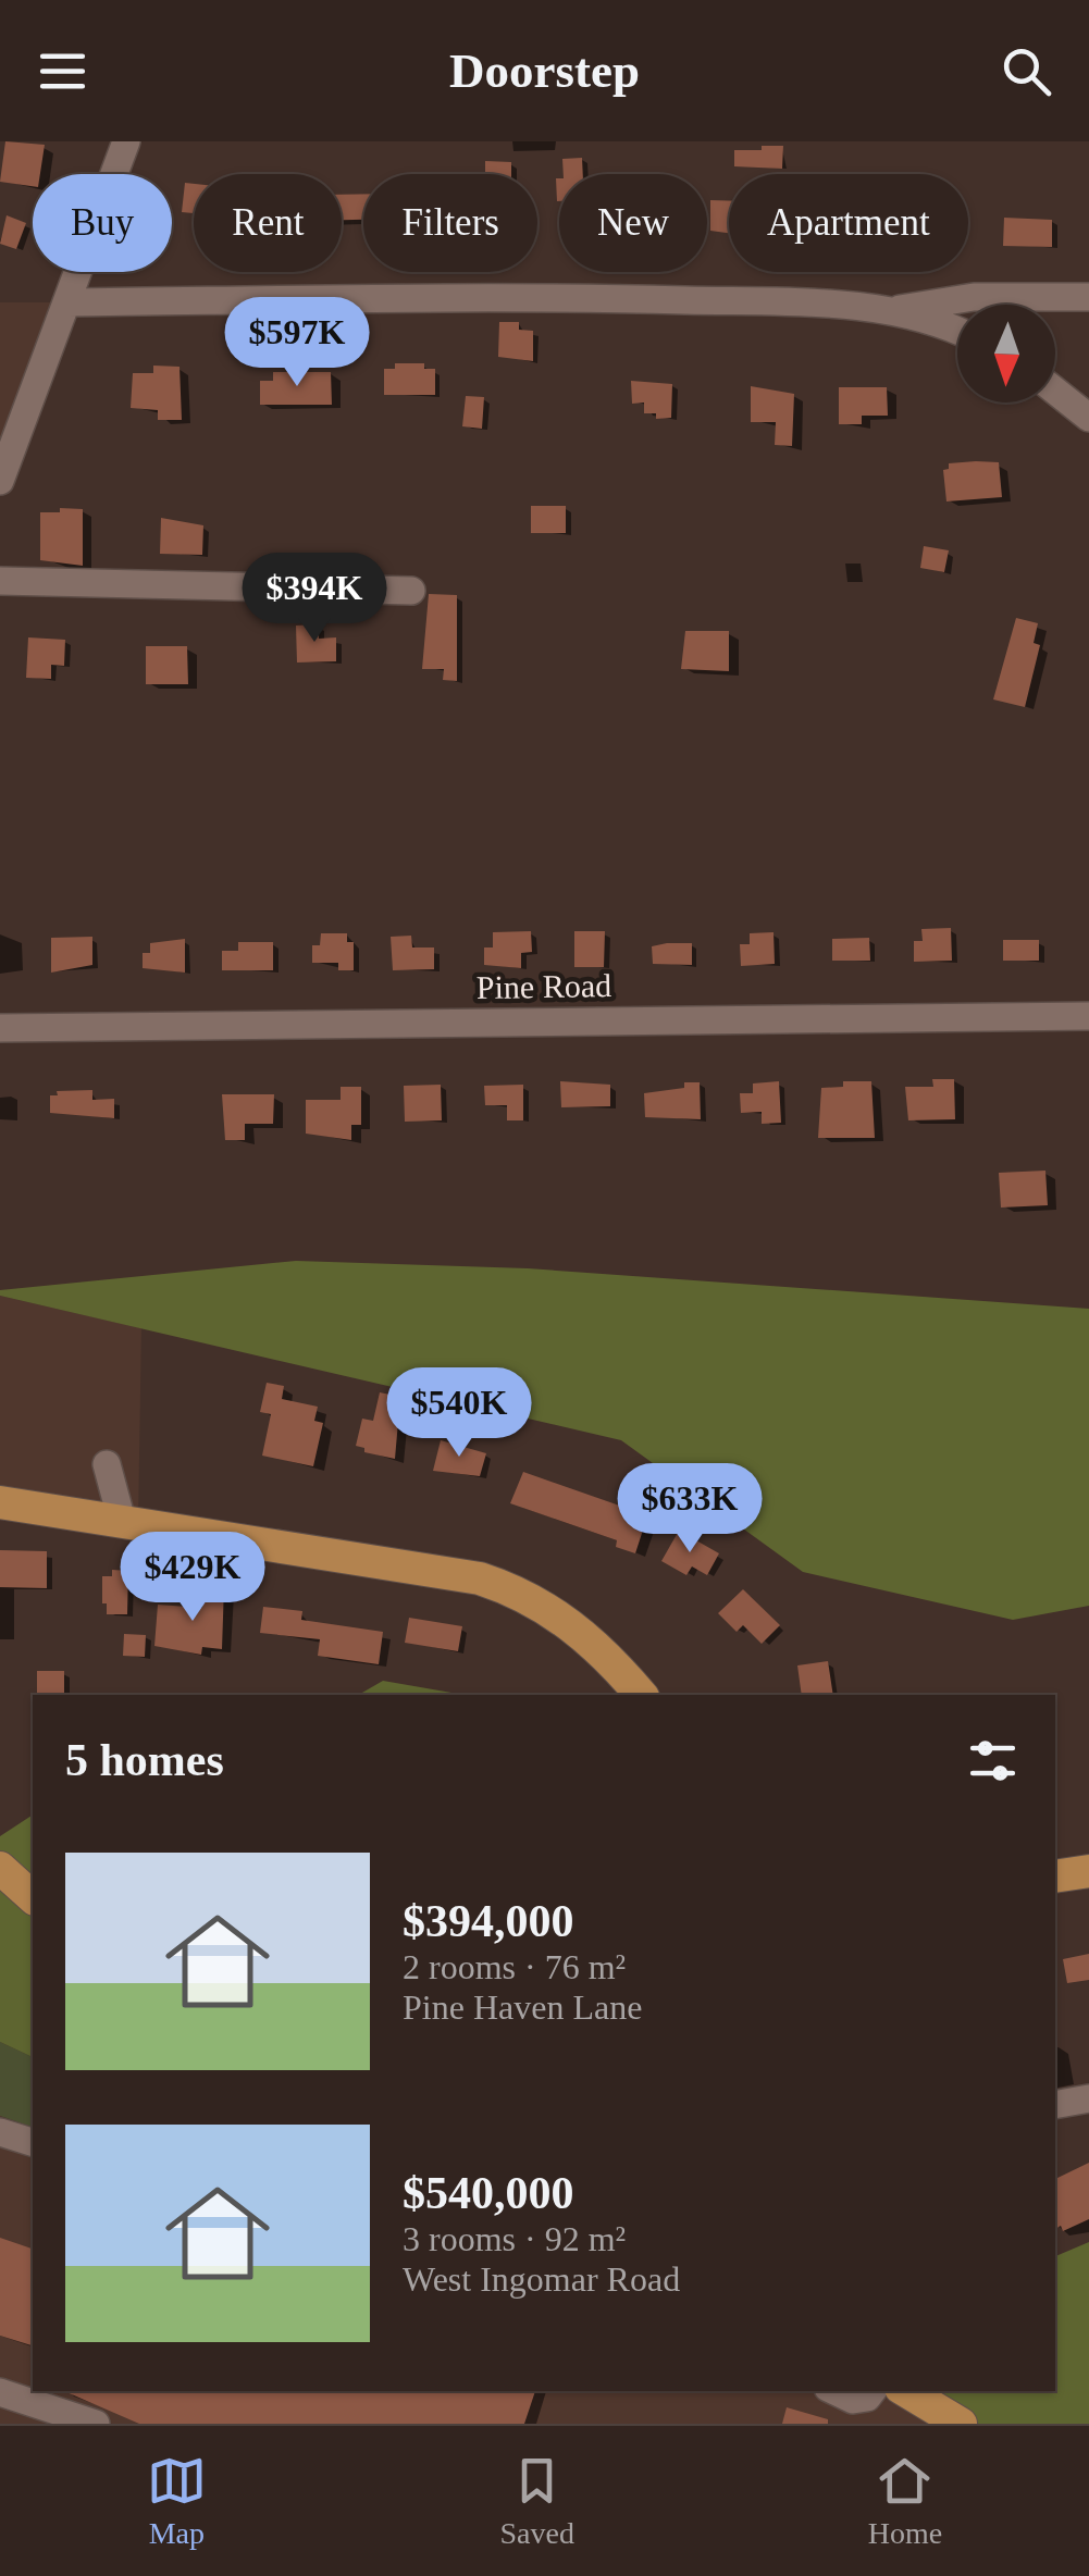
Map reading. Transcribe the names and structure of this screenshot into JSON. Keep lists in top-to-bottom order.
{
  "streets": {
    "street": ["Pine Road"]
  },
  "north": "bottom",
  "page": {
    "header": "Doorstep",
    "chip": [
      "Buy",
      "Rent",
      "Filters",
      "New",
      "Apartment"
    ],
    "price": [
      "$597K",
      "$394K",
      "$540K",
      "$633K",
      "$429K"
    ],
    "heading": "5 homes",
    "list": [
      {
        "name": "$394,000",
        "note": "2 rooms · 76 m² · Pine Haven Lane"
      },
      {
        "name": "$540,000",
        "note": "3 rooms · 92 m² · West Ingomar Road"
      }
    ],
    "tabs": ["Map", "Saved", "Home"]
  }
}
